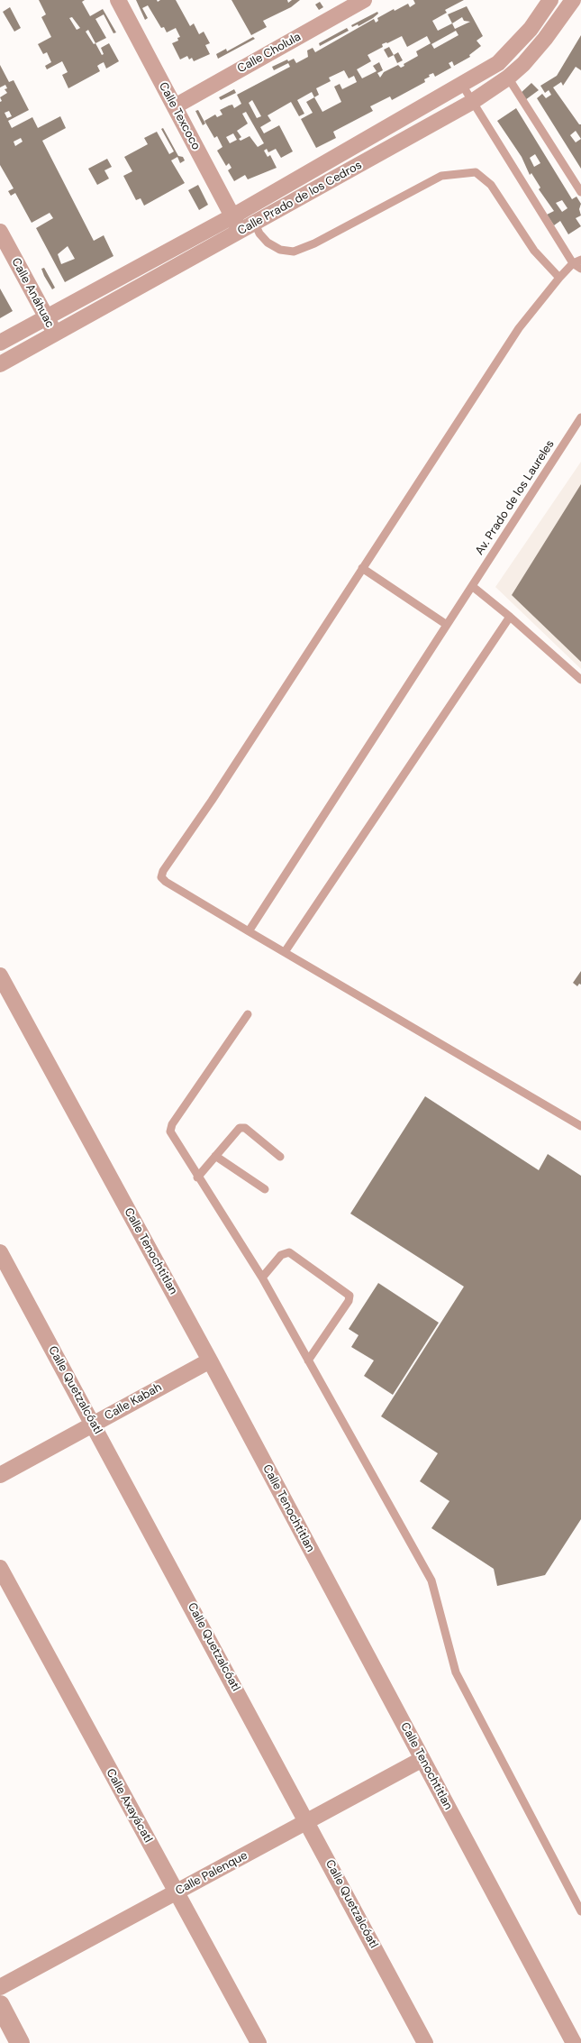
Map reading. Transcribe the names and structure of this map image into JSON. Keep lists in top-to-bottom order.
{
  "streets": {
    "street": [
      "Calle Cholula",
      "Calle Texcoco",
      "Calle Prado de los Cedros",
      "Calle Anáhuac",
      "Calle Tenochtitlan",
      "Calle Quetzalcóatl",
      "Calle Kabah",
      "Calle Axayácatl",
      "Calle Palenque"
    ],
    "lane": ["Av. Prado de los Laureles"]
  },
  "crossings": [
    ["Calle Cholula", "Calle Texcoco"],
    ["Calle Texcoco", "Calle Prado de los Cedros"],
    ["Calle Prado de los Cedros", "Calle Anáhuac"],
    ["Calle Tenochtitlan", "Calle Kabah"],
    ["Calle Tenochtitlan", "Calle Palenque"],
    ["Calle Quetzalcóatl", "Calle Kabah"],
    ["Calle Quetzalcóatl", "Calle Palenque"],
    ["Calle Axayácatl", "Calle Palenque"]
  ]
}
